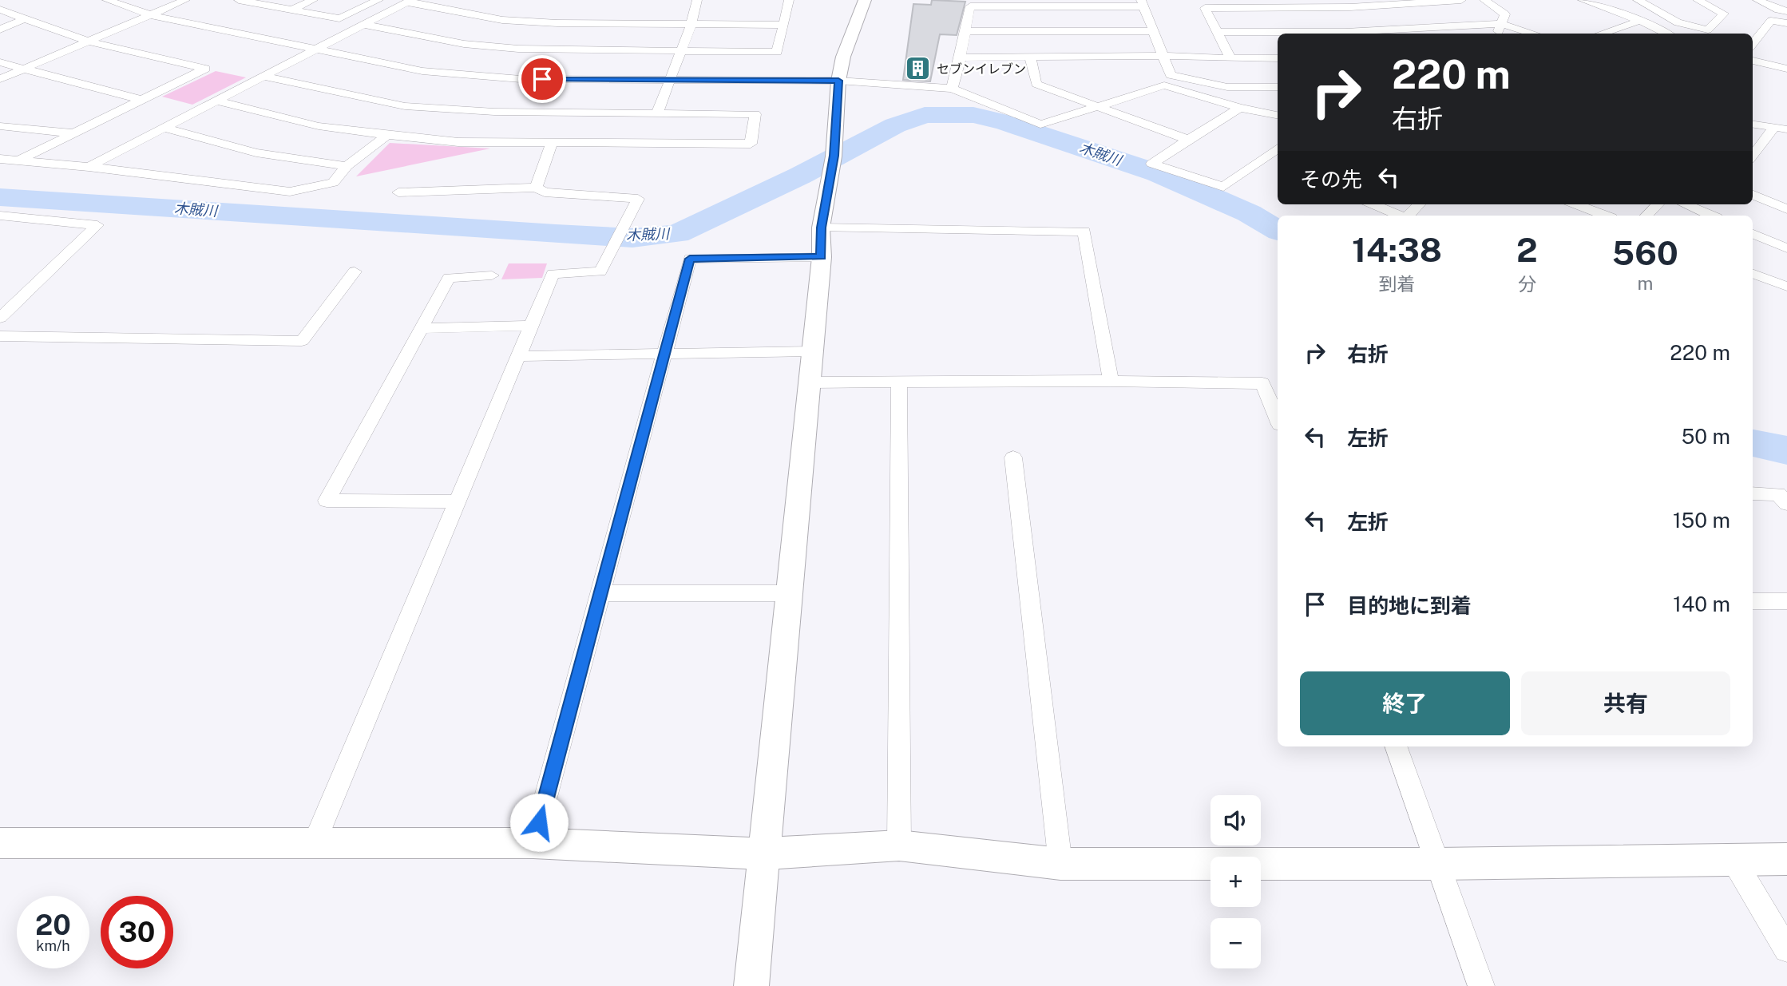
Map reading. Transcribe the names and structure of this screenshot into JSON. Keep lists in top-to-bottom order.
{
  "water": ["木賊川"],
  "places": {
    "building": ["セブンイレブン"]
  },
  "page": {
    "turn": ["220 m", "右折"],
    "then": "その先",
    "eta": [
      "14:38",
      "到着",
      "2",
      "分",
      "560",
      "m"
    ],
    "list": [
      {
        "name": "右折",
        "value": "220 m"
      },
      {
        "name": "左折",
        "value": "50 m"
      },
      {
        "name": "左折",
        "value": "150 m"
      },
      {
        "name": "目的地に到着",
        "value": "140 m"
      }
    ],
    "buttons": ["終了", "共有"],
    "map_buttons": ["+", "−"],
    "speed": "20 km/h",
    "limit": "30"
  }
}
